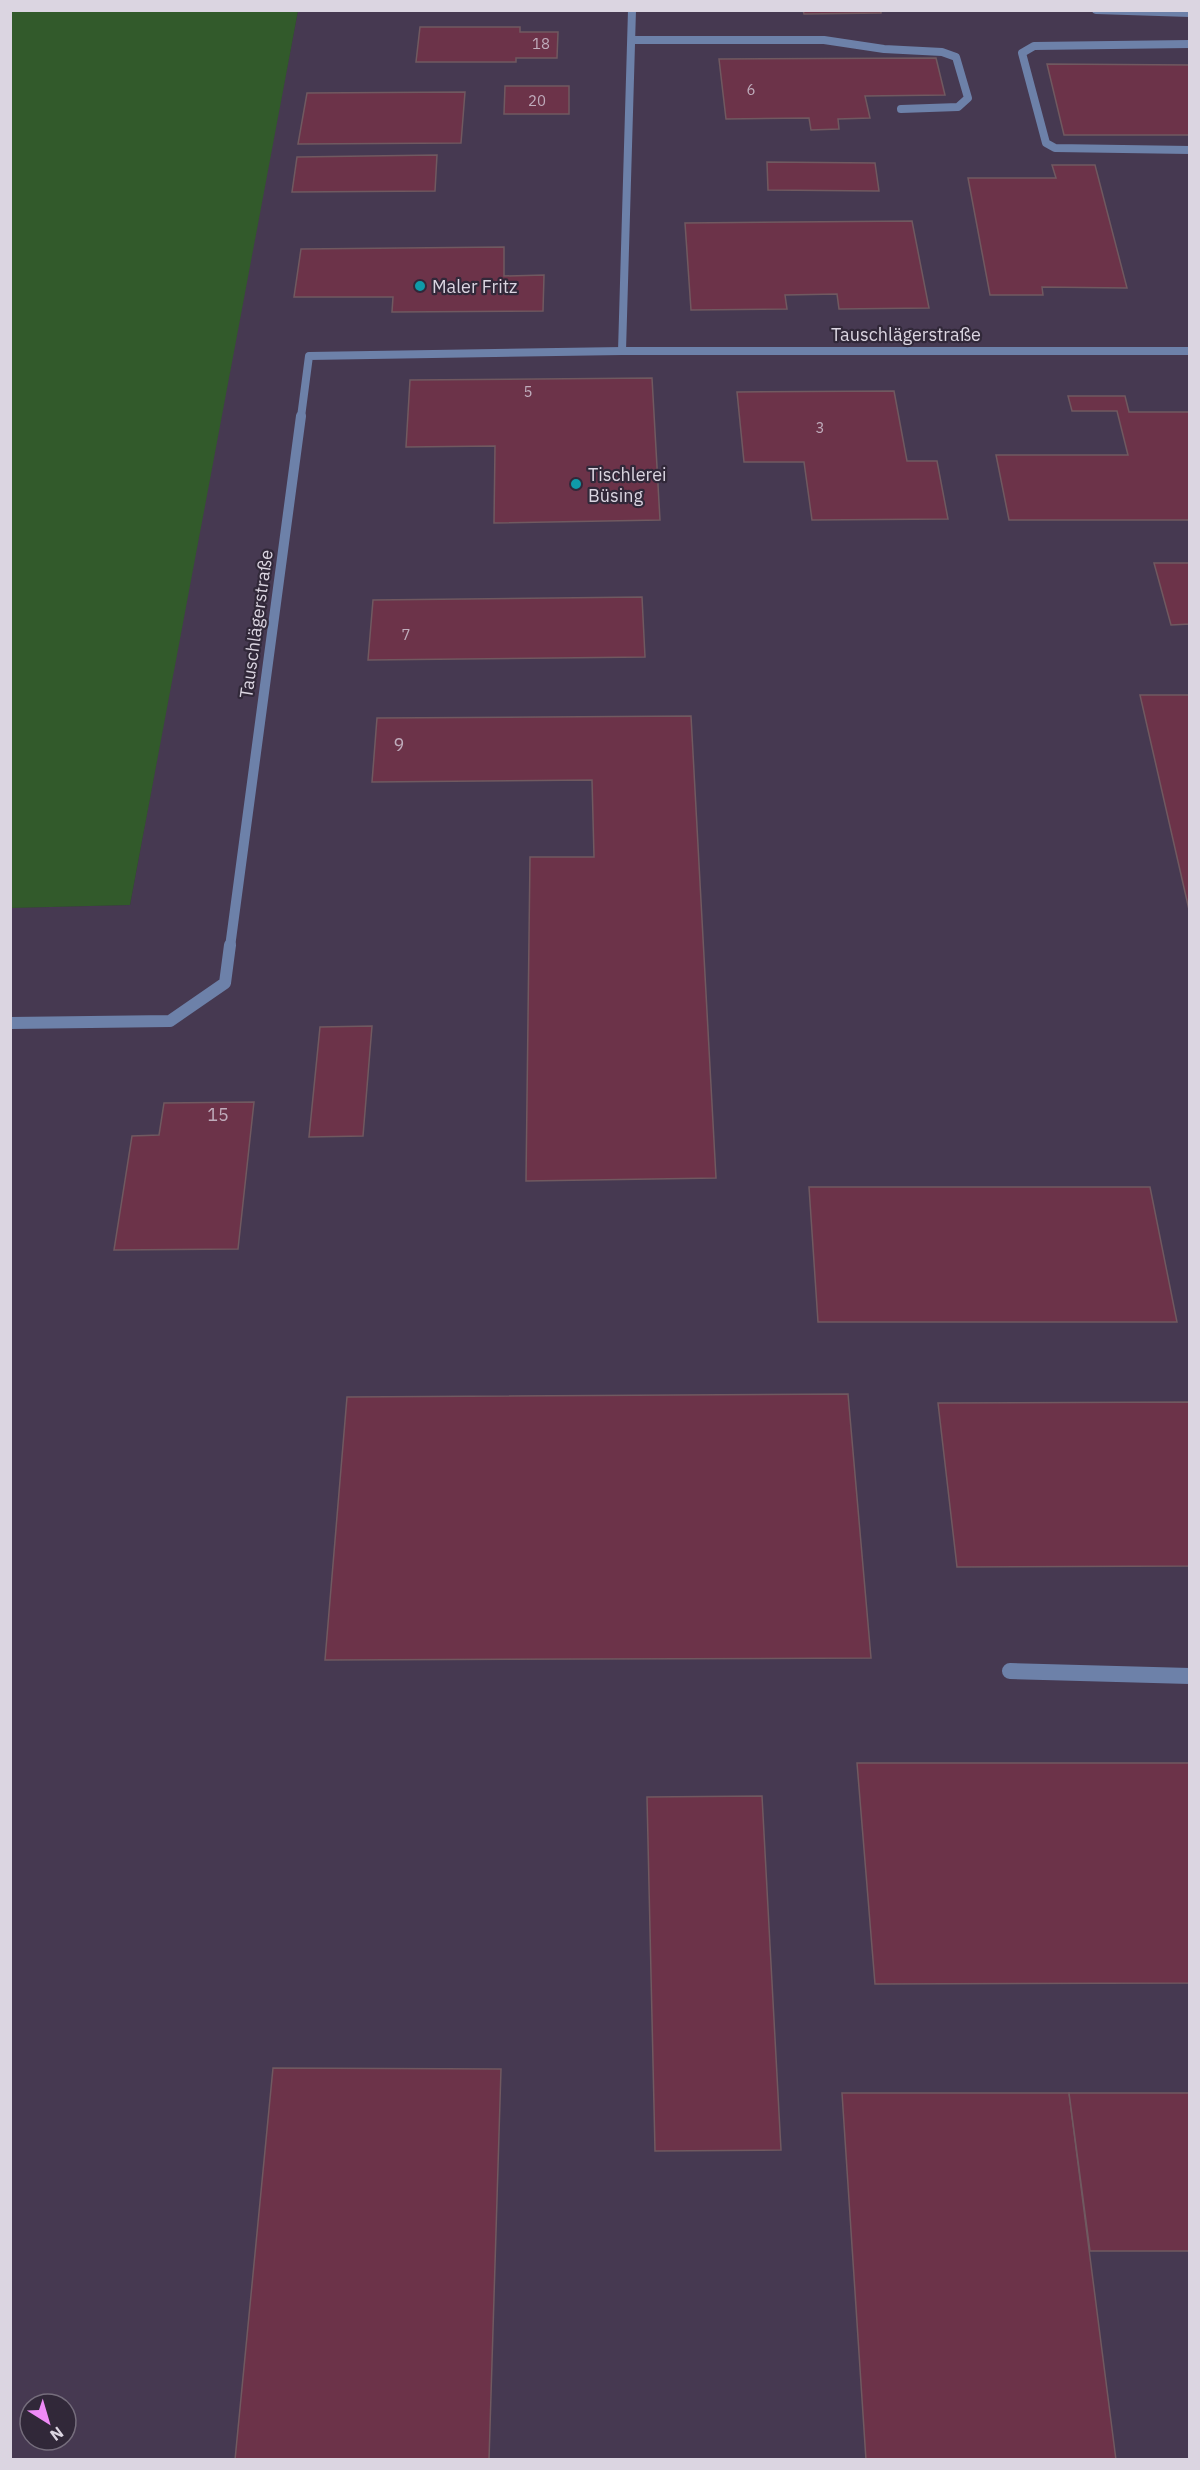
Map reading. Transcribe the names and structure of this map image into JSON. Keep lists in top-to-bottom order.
{
  "streets": {
    "street": ["Tauschlägerstraße"]
  },
  "places": ["Maler Fritz", "Tischlerei Büsing"],
  "house_numbers": [
    "18",
    "6",
    "20",
    "5",
    "3",
    "7",
    "9",
    "15"
  ],
  "north": "bottom right"
}
